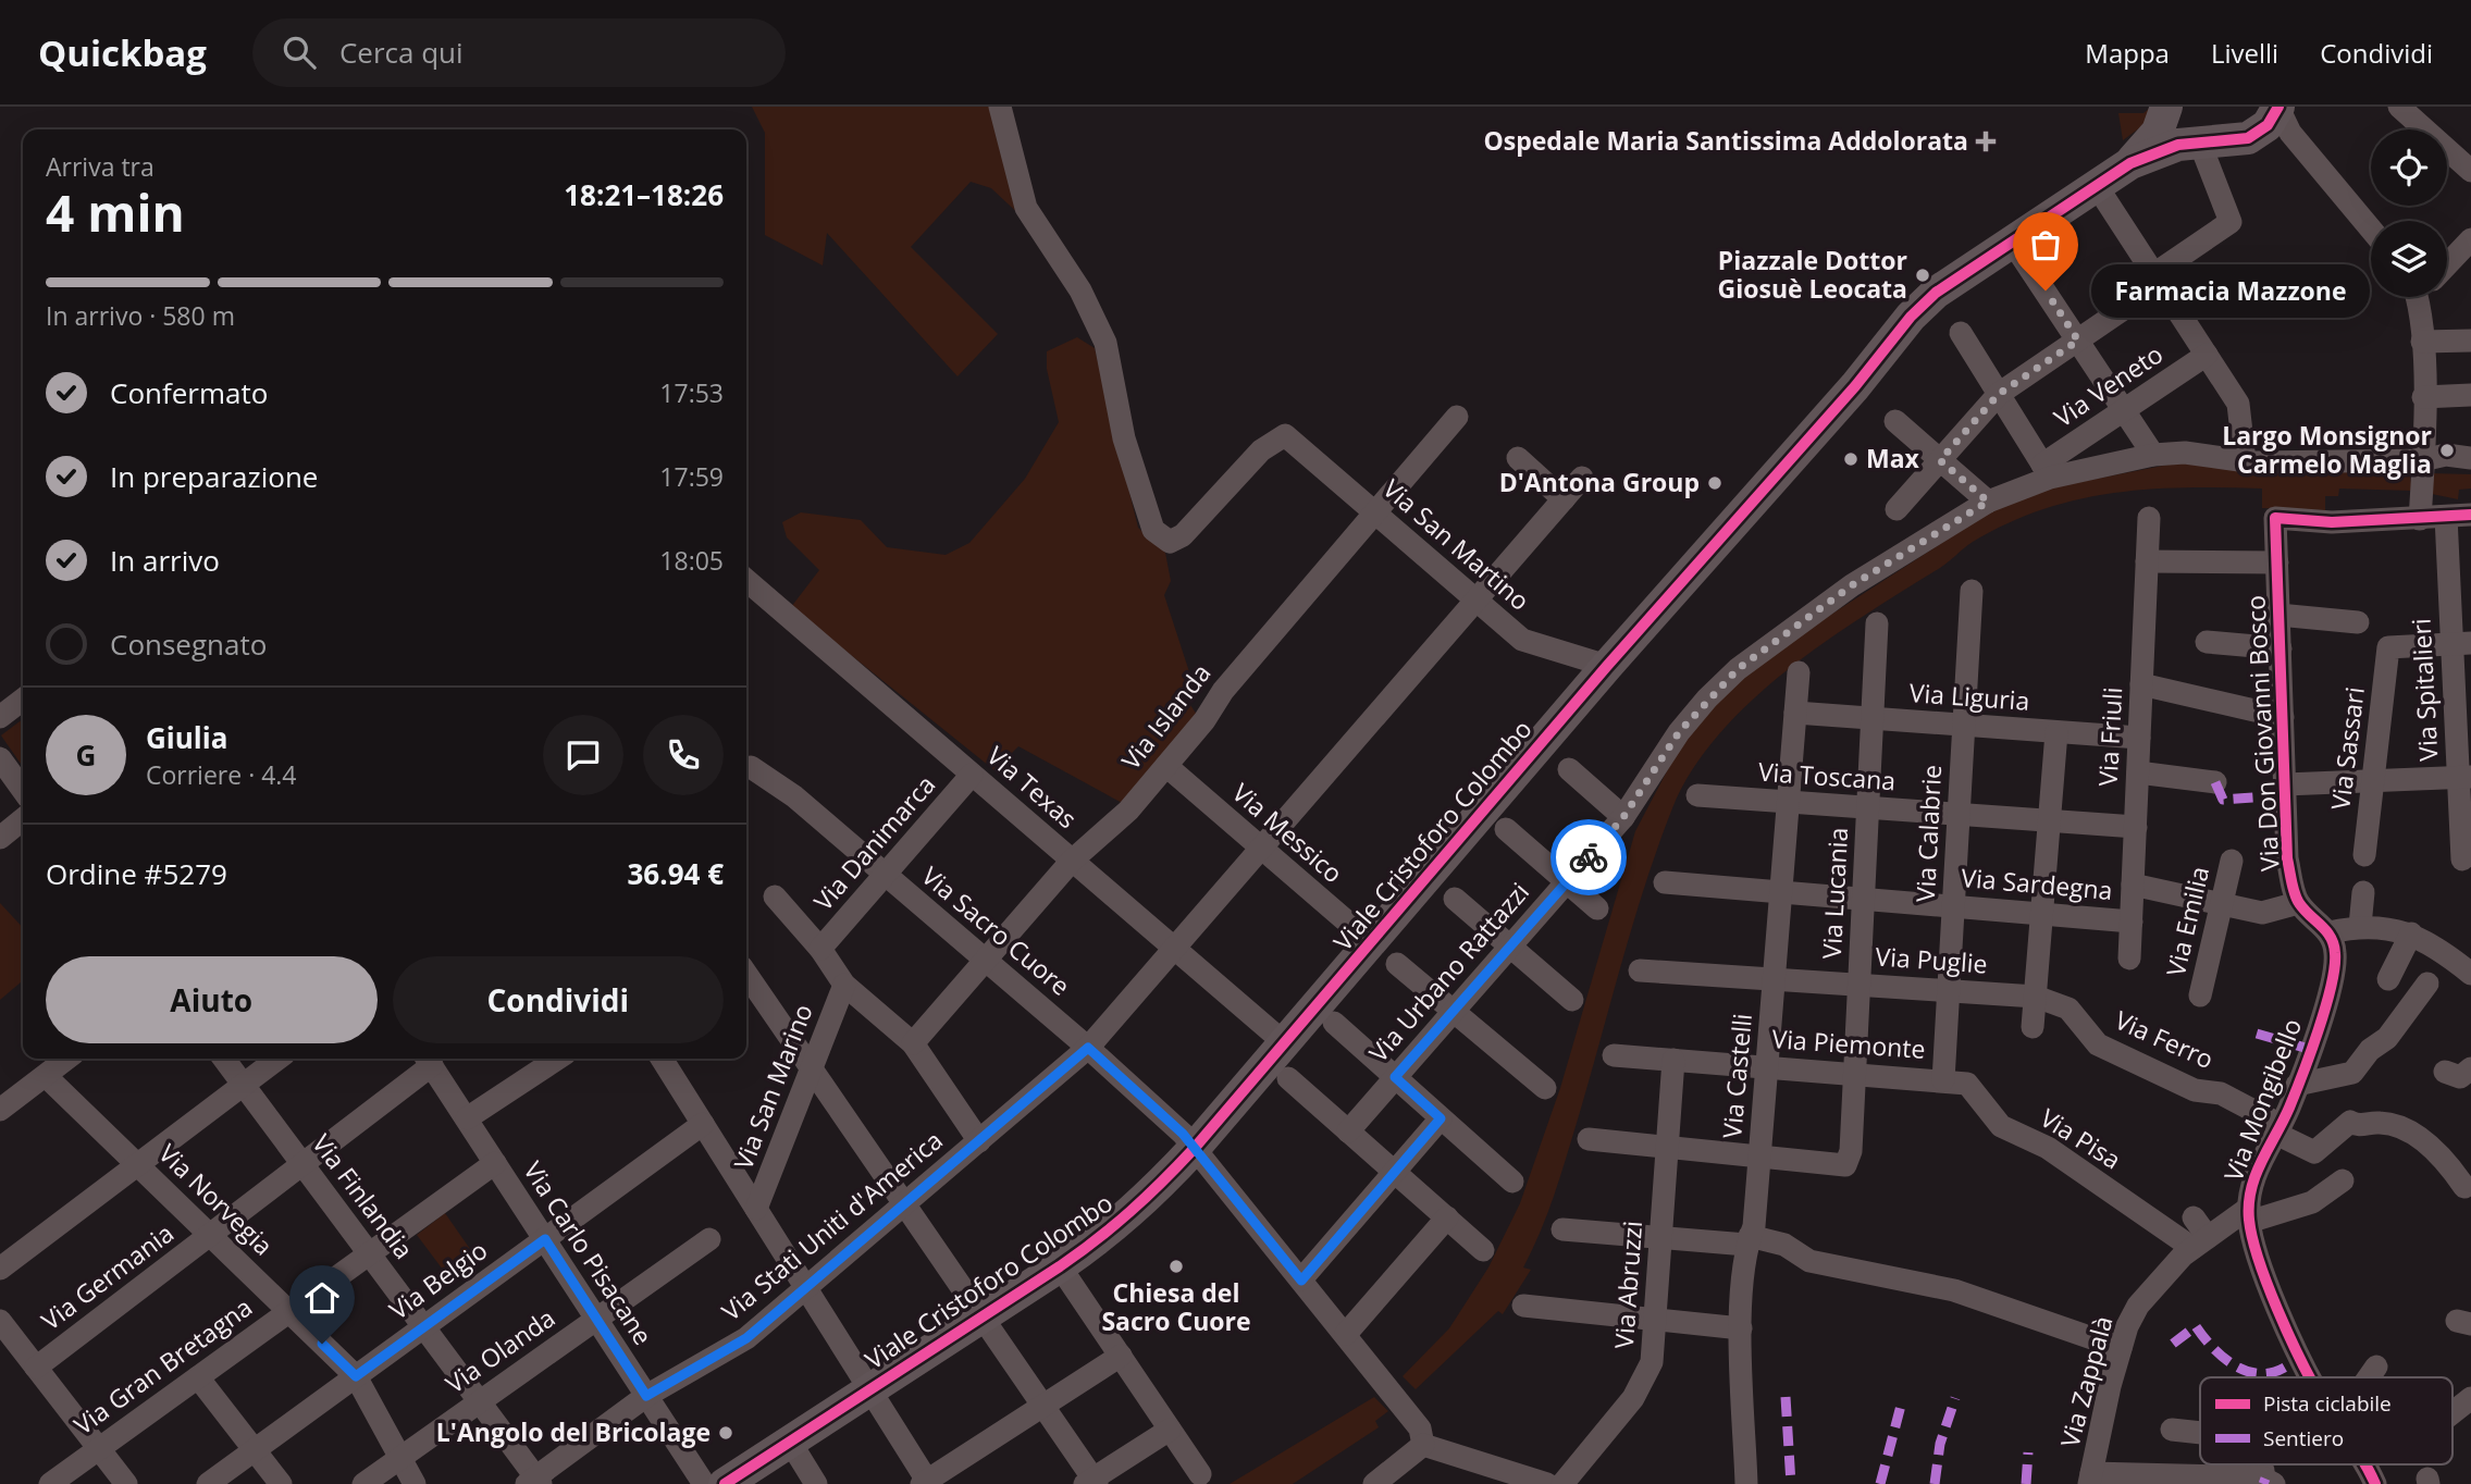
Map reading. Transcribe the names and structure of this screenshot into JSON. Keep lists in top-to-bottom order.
{
  "streets": {
    "street": [
      "Via Veneto",
      "Via San Martino",
      "Via Spitalieri",
      "Via Liguria",
      "Via Islanda",
      "Via Don Giovanni Bosco",
      "Via Friuli",
      "Via Sassari",
      "Via Toscana",
      "Via Texas",
      "Via Messico",
      "Via Calabrie",
      "Viale Cristoforo Colombo",
      "Via Danimarca",
      "Via Sardegna",
      "Via Lucania",
      "Via Emilia",
      "Via Sacro Cuore",
      "Via Puglie",
      "Via Urbano Rattazzi",
      "Via Ferro",
      "Via Piemonte",
      "Via Castelli",
      "Via San Marino",
      "Via Mongibello",
      "Via Pisa",
      "Via Finlandia",
      "Via Norvegia",
      "Via Stati Uniti d'America",
      "Via Carlo Pisacane",
      "Via Germania",
      "Via Belgio",
      "Via Abruzzi",
      "Via Olanda",
      "Via Gran Bretagna",
      "Via Zappalà"
    ]
  },
  "crossings": [
    ["Via Veneto", "Via Urbano Rattazzi"],
    ["Via San Martino", "Via Islanda"],
    ["Via San Martino", "Viale Cristoforo Colombo"],
    ["Via San Martino", "Via Stati Uniti d'America"],
    ["Via Spitalieri", "Via Sassari"],
    ["Via Liguria", "Via Friuli"],
    ["Via Liguria", "Via Calabrie"],
    ["Via Liguria", "Via Lucania"],
    ["Via Liguria", "Via Castelli"],
    ["Via Islanda", "Via Texas"],
    ["Via Islanda", "Via Messico"],
    ["Via Islanda", "Via Sacro Cuore"],
    ["Via Don Giovanni Bosco", "Via Mongibello"],
    ["Via Friuli", "Via Toscana"],
    ["Via Friuli", "Via Sardegna"],
    ["Via Toscana", "Via Calabrie"],
    ["Via Toscana", "Via Lucania"],
    ["Via Toscana", "Via Castelli"],
    ["Via Texas", "Viale Cristoforo Colombo"],
    ["Via Texas", "Via Danimarca"],
    ["Via Texas", "Via Stati Uniti d'America"],
    ["Via Messico", "Viale Cristoforo Colombo"],
    ["Via Messico", "Via Stati Uniti d'America"],
    ["Via Calabrie", "Via Sardegna"],
    ["Via Calabrie", "Via Puglie"],
    ["Via Calabrie", "Via Piemonte"],
    ["Via Calabrie", "Via Pisa"],
    ["Viale Cristoforo Colombo", "Via Sacro Cuore"],
    ["Via Danimarca", "Via Sacro Cuore"],
    ["Via Sardegna", "Via Lucania"],
    ["Via Sardegna", "Via Castelli"],
    ["Via Lucania", "Via Puglie"],
    ["Via Lucania", "Via Piemonte"],
    ["Via Lucania", "Via Castelli"],
    ["Via Sacro Cuore", "Via Stati Uniti d'America"],
    ["Via Puglie", "Via Ferro"],
    ["Via Puglie", "Via Castelli"],
    ["Via Ferro", "Via Mongibello"],
    ["Via Piemonte", "Via Castelli"],
    ["Via Piemonte", "Via Pisa"],
    ["Via Piemonte", "Via Abruzzi"],
    ["Via Mongibello", "Via Zappalà"],
    ["Via Pisa", "Via Zappalà"],
    ["Via Finlandia", "Via Stati Uniti d'America"],
    ["Via Finlandia", "Via Germania"],
    ["Via Finlandia", "Via Belgio"],
    ["Via Finlandia", "Via Olanda"],
    ["Via Finlandia", "Via Gran Bretagna"],
    ["Via Norvegia", "Via Germania"],
    ["Via Norvegia", "Via Belgio"],
    ["Via Norvegia", "Via Olanda"],
    ["Via Norvegia", "Via Gran Bretagna"],
    ["Via Stati Uniti d'America", "Via Carlo Pisacane"],
    ["Via Carlo Pisacane", "Via Germania"],
    ["Via Carlo Pisacane", "Via Belgio"],
    ["Via Carlo Pisacane", "Via Olanda"],
    ["Via Carlo Pisacane", "Via Gran Bretagna"]
  ],
  "places": {
    "health": ["Ospedale Maria Santissima Addolorata"],
    "other": [
      "Piazzale Dottor Giosuè Leocata",
      "Farmacia Mazzone",
      "Largo Monsignor Carmelo Maglia",
      "Max",
      "D'Antona Group",
      "Chiesa del Sacro Cuore",
      "L'Angolo del Bricolage"
    ]
  },
  "legend": ["Pista ciclabile", "Sentiero"],
  "page": {
    "header": "Quickbag",
    "search": "Cerca qui",
    "nav": ["Mappa", "Livelli", "Condividi"],
    "heading": ["4 min", "Arriva tra", "18:21–18:26"],
    "panel": [
      "Giulia",
      "Corriere · 4.4",
      "Ordine #5279",
      "36.94 €"
    ],
    "bar": "In arrivo · 580 m",
    "bubble": "Farmacia Mazzone",
    "list": [
      ["Confermato", "17:53"],
      ["In preparazione", "17:59"],
      ["In arrivo", "18:05"],
      "Consegnato"
    ],
    "round": "G",
    "buttons": ["Aiuto", "Condividi"]
  }
}
